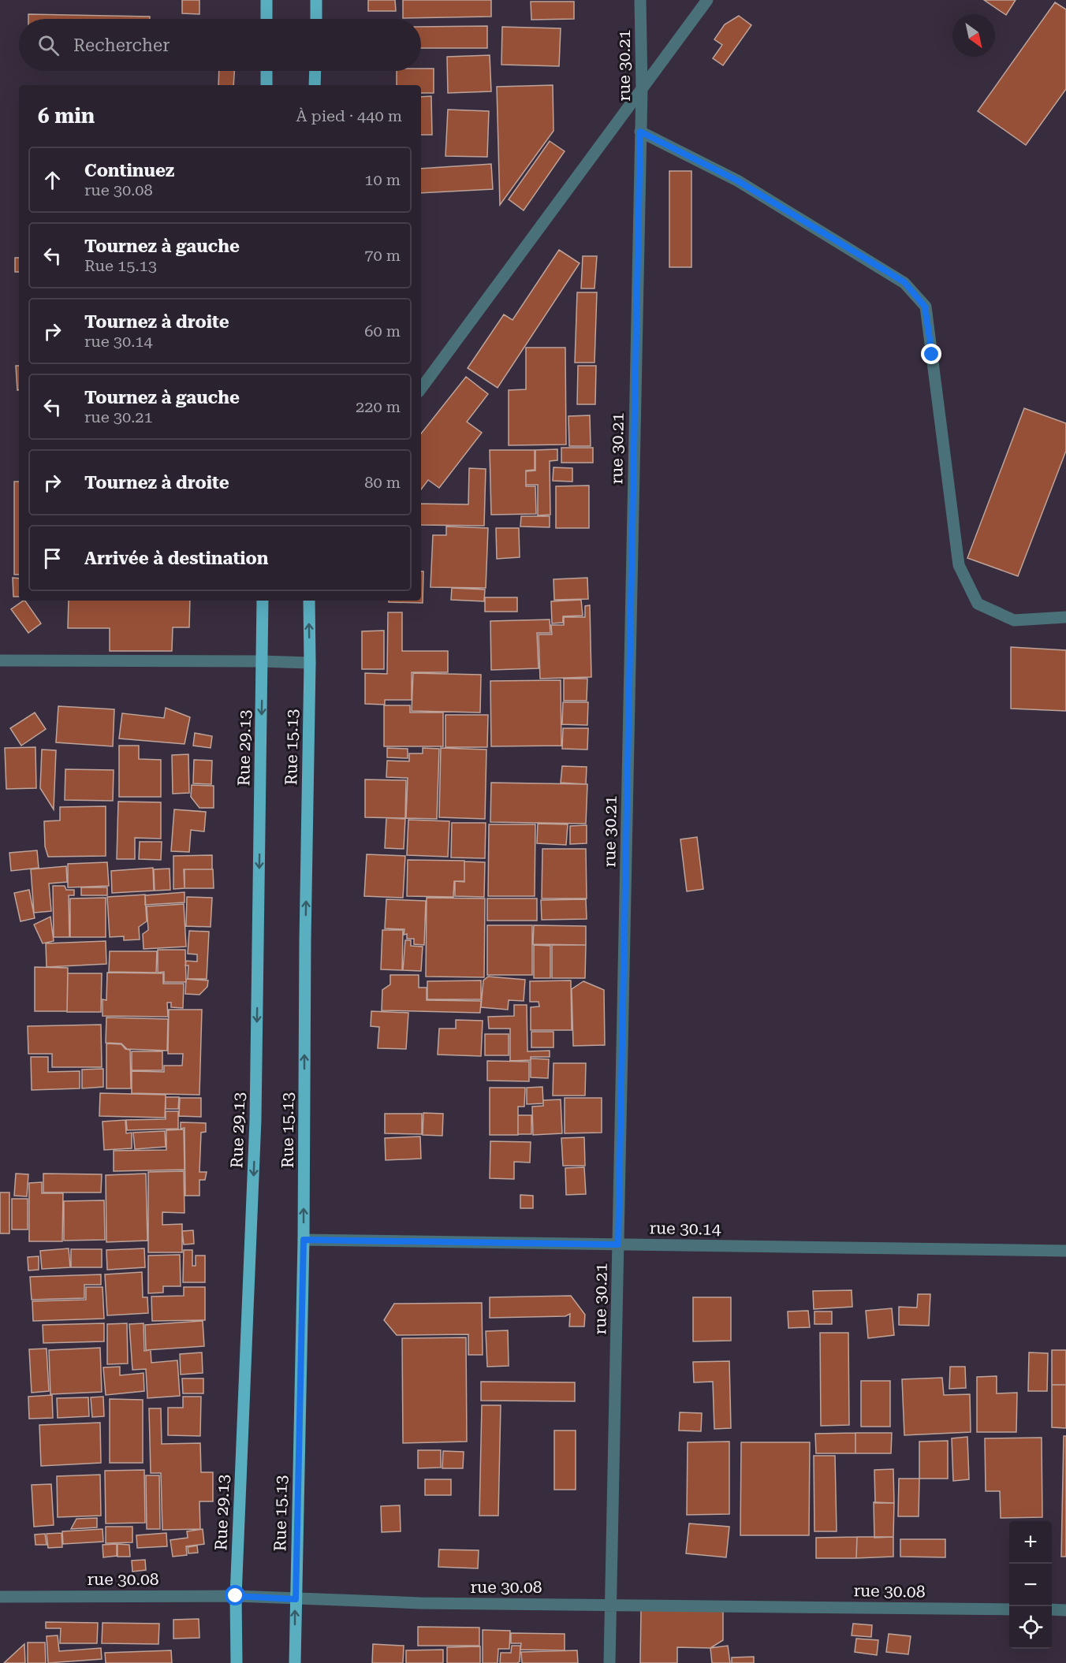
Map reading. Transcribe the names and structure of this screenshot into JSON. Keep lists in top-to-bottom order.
{
  "streets": {
    "main road": ["Rue 15.13", "Rue 29.13"],
    "street": ["rue 30.21", "rue 30.14", "rue 30.08"]
  },
  "crossings": [
    ["rue 30.21", "rue 30.14"],
    ["rue 30.21", "rue 30.08"],
    ["Rue 15.13", "rue 30.14"],
    ["Rue 15.13", "rue 30.08"],
    ["Rue 29.13", "rue 30.08"]
  ],
  "one_way": ["Rue 15.13", "Rue 29.13"],
  "north": "bottom right",
  "page": {
    "search": "Rechercher",
    "heading": ["6 min", "À pied · 440 m"],
    "list": [
      ["Continuez", "rue 30.08", "10 m"],
      ["Tournez à gauche", "Rue 15.13", "70 m"],
      ["Tournez à droite", "rue 30.14", "60 m"],
      ["Tournez à gauche", "rue 30.21", "220 m"],
      ["Tournez à droite", "80 m"],
      "Arrivée à destination"
    ],
    "map_buttons": ["+", "−"]
  }
}
